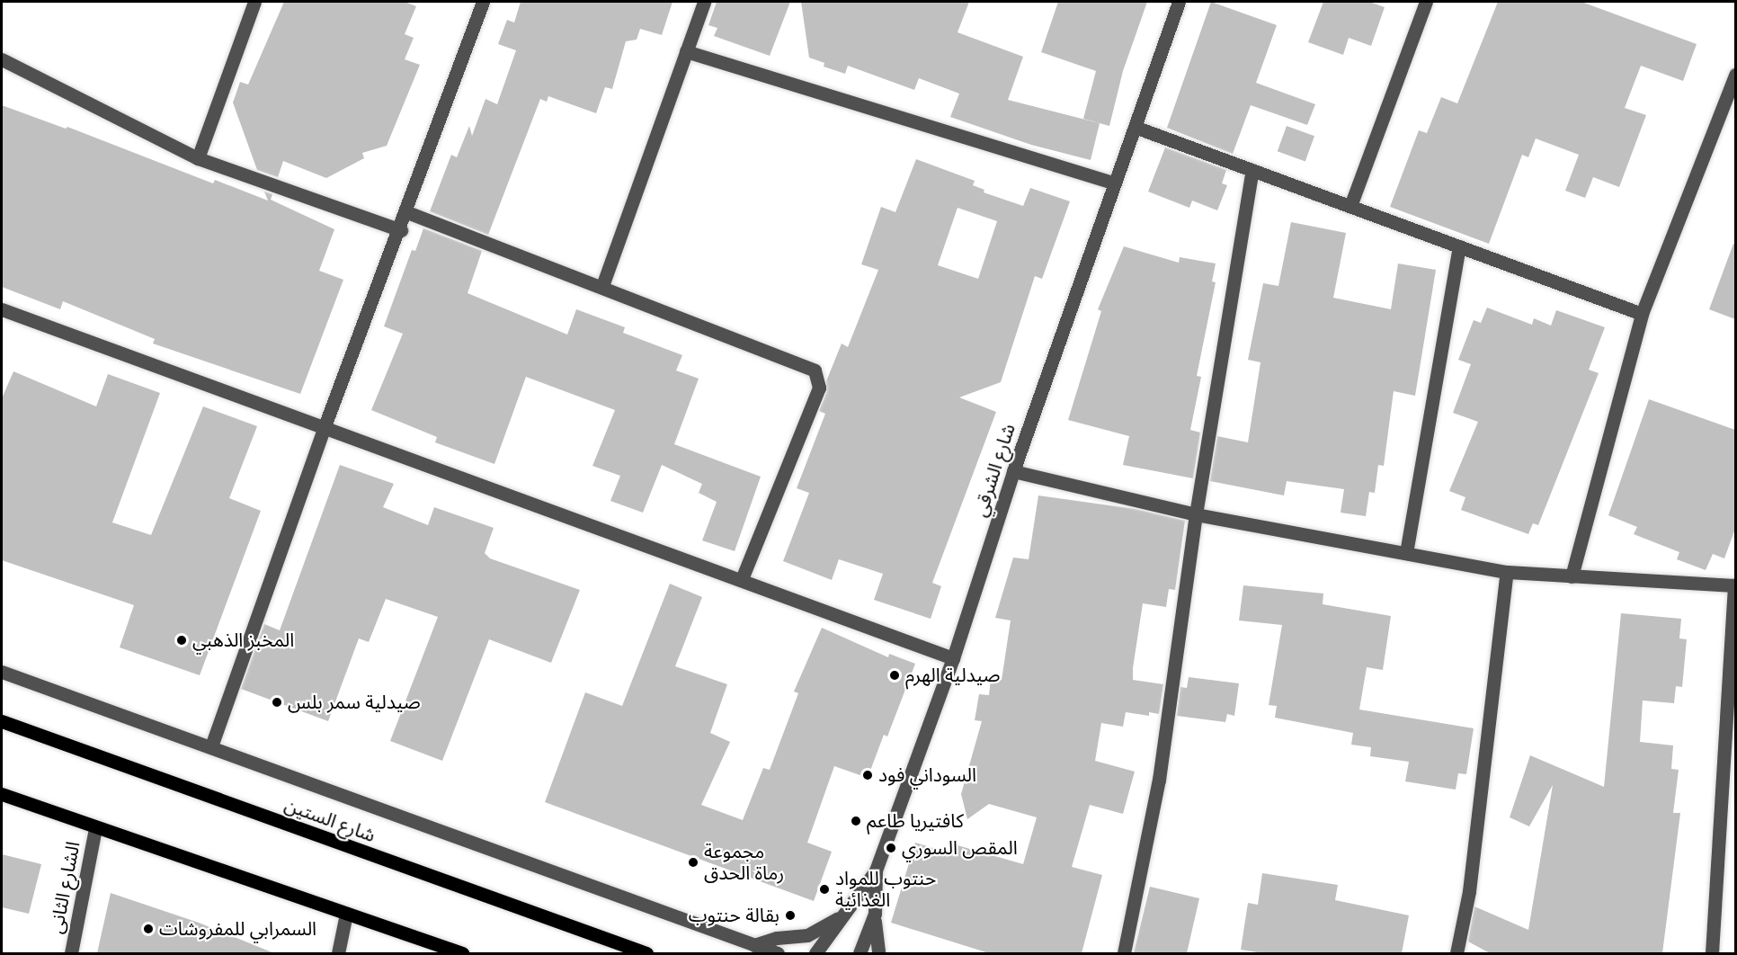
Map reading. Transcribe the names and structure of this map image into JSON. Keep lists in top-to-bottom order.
{
  "streets": {
    "main road": ["شارع الستين"],
    "street": ["شارع الشرقي", "الشارع الثانى"]
  },
  "places": [
    "المخبز الذهبي",
    "صيدلية الهرم",
    "صيدلية سمر بلس",
    "السوداني فود",
    "كافتيريا طاعم",
    "المقص السوري",
    "مجموعة رماة الحدق",
    "حنتوب للمواد الغذائية",
    "بقالة حنتوب",
    "السمرابي للمفروشات"
  ]
}
